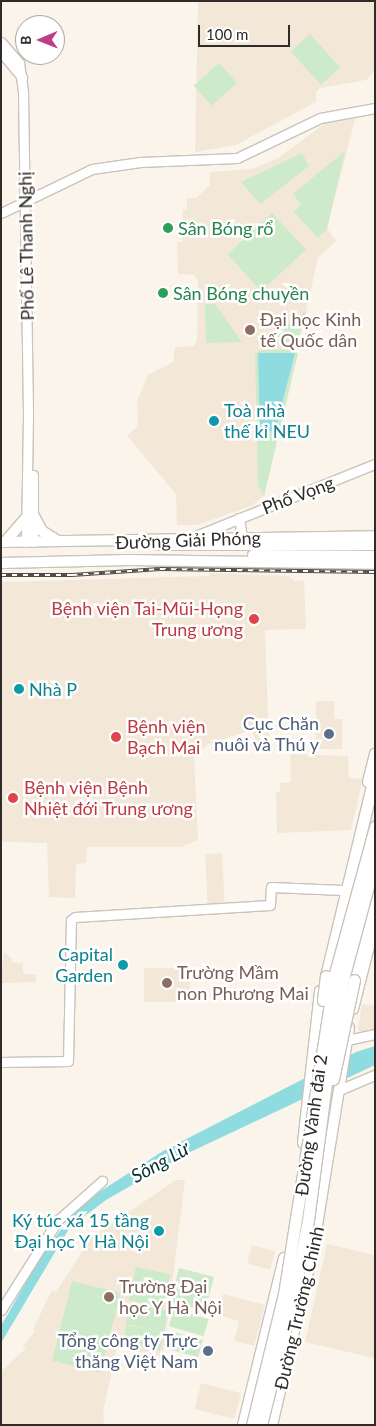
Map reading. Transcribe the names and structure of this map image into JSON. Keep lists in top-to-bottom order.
{
  "streets": {
    "highway": ["Đường Vành đai 2"],
    "main road": ["Đường Giải Phóng", "Đường Trường Chinh"],
    "street": ["Phố Lê Thanh Nghị", "Phố Vọng"]
  },
  "crossings": [
    ["Phố Lê Thanh Nghị", "Đường Giải Phóng"],
    ["Phố Vọng", "Đường Giải Phóng"]
  ],
  "water": ["Sông Lừ"],
  "places": [
    "Sân Bóng rổ",
    "Sân Bóng chuyền",
    "Đại học Kinh tế Quốc dân",
    "Toà nhà thế kỉ NEU",
    "Bệnh viện Tai-Mũi-Họng Trung ương",
    "Nhà P",
    "Cục Chăn nuôi và Thú y",
    "Bệnh viện Bạch Mai",
    "Bệnh viện Bệnh Nhiệt đới Trung ương",
    "Capital Garden",
    "Trường Mầm non Phương Mai",
    "Ký túc xá 15 tầng Đại học Y Hà Nội",
    "Trường Đại học Y Hà Nội",
    "Tổng công ty Trực thăng Việt Nam"
  ],
  "scale_bar": "100 m",
  "north": "left"
}
